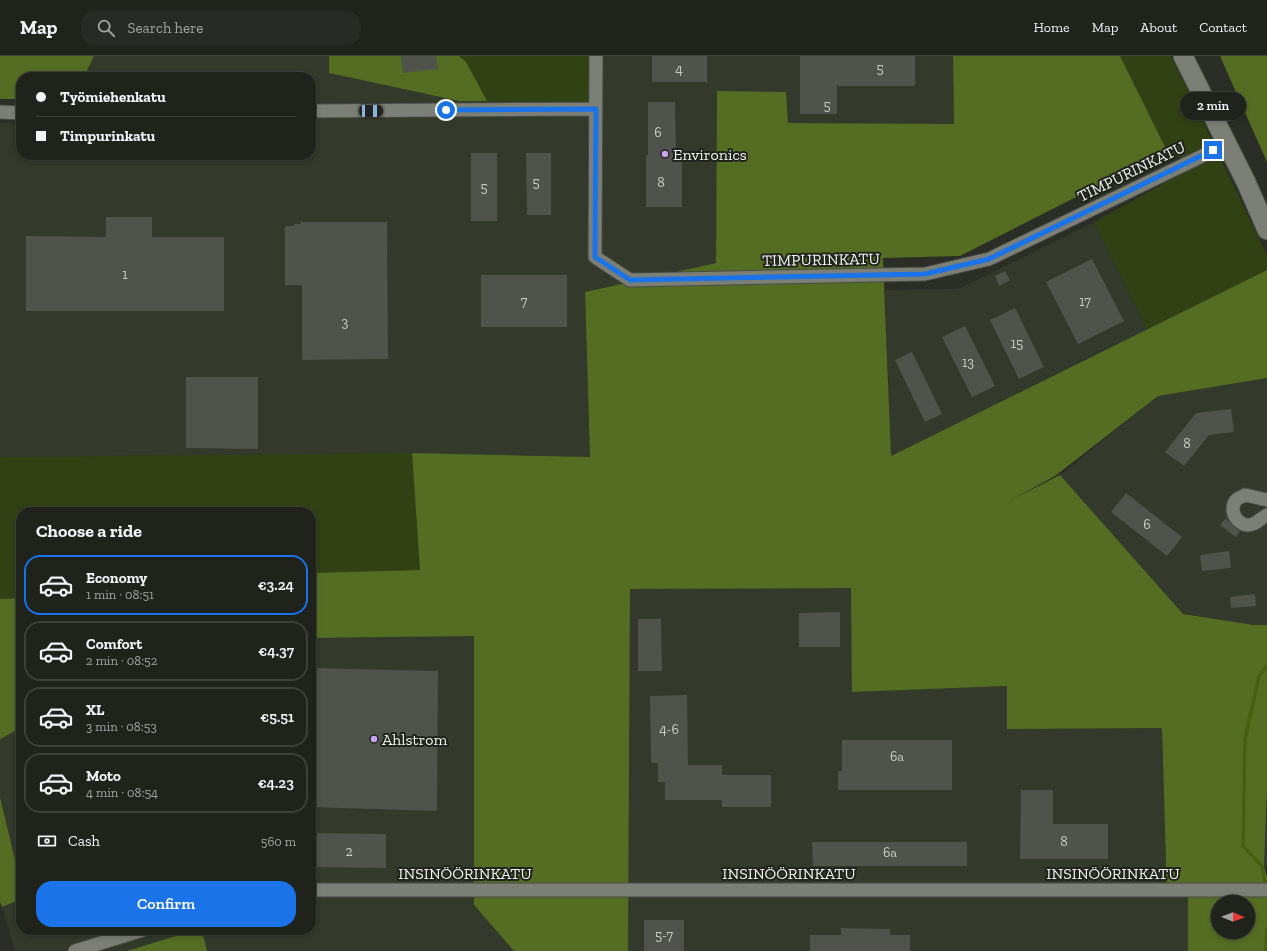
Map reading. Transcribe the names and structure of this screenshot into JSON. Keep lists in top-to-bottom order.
{
  "streets": {
    "street": ["TIMPURINKATU", "INSINÖÖRINKATU"]
  },
  "places": ["Environics", "Ahlstrom"],
  "house_numbers": [
    "5",
    "4",
    "5",
    "6",
    "5",
    "8",
    "5",
    "1",
    "7",
    "17",
    "3",
    "15",
    "13",
    "8",
    "6",
    "4-6",
    "6a",
    "8",
    "2",
    "6a",
    "5-7"
  ],
  "north": "right",
  "page": {
    "header": "Map",
    "search": "Search here",
    "nav": [
      "Home",
      "Map",
      "About",
      "Contact"
    ],
    "banner": ["Työmiehenkatu", "Timpurinkatu"],
    "bubble": "2 min",
    "heading": "Choose a ride",
    "list": [
      {
        "name": "Economy",
        "note": "1 min · 08:51",
        "value": "€3.24"
      },
      {
        "name": "Comfort",
        "note": "2 min · 08:52",
        "value": "€4.37"
      },
      {
        "name": "XL",
        "note": "3 min · 08:53",
        "value": "€5.51"
      },
      {
        "name": "Moto",
        "note": "4 min · 08:54",
        "value": "€4.23"
      }
    ],
    "pay": ["Cash", "560 m"],
    "buttons": "Confirm"
  }
}
